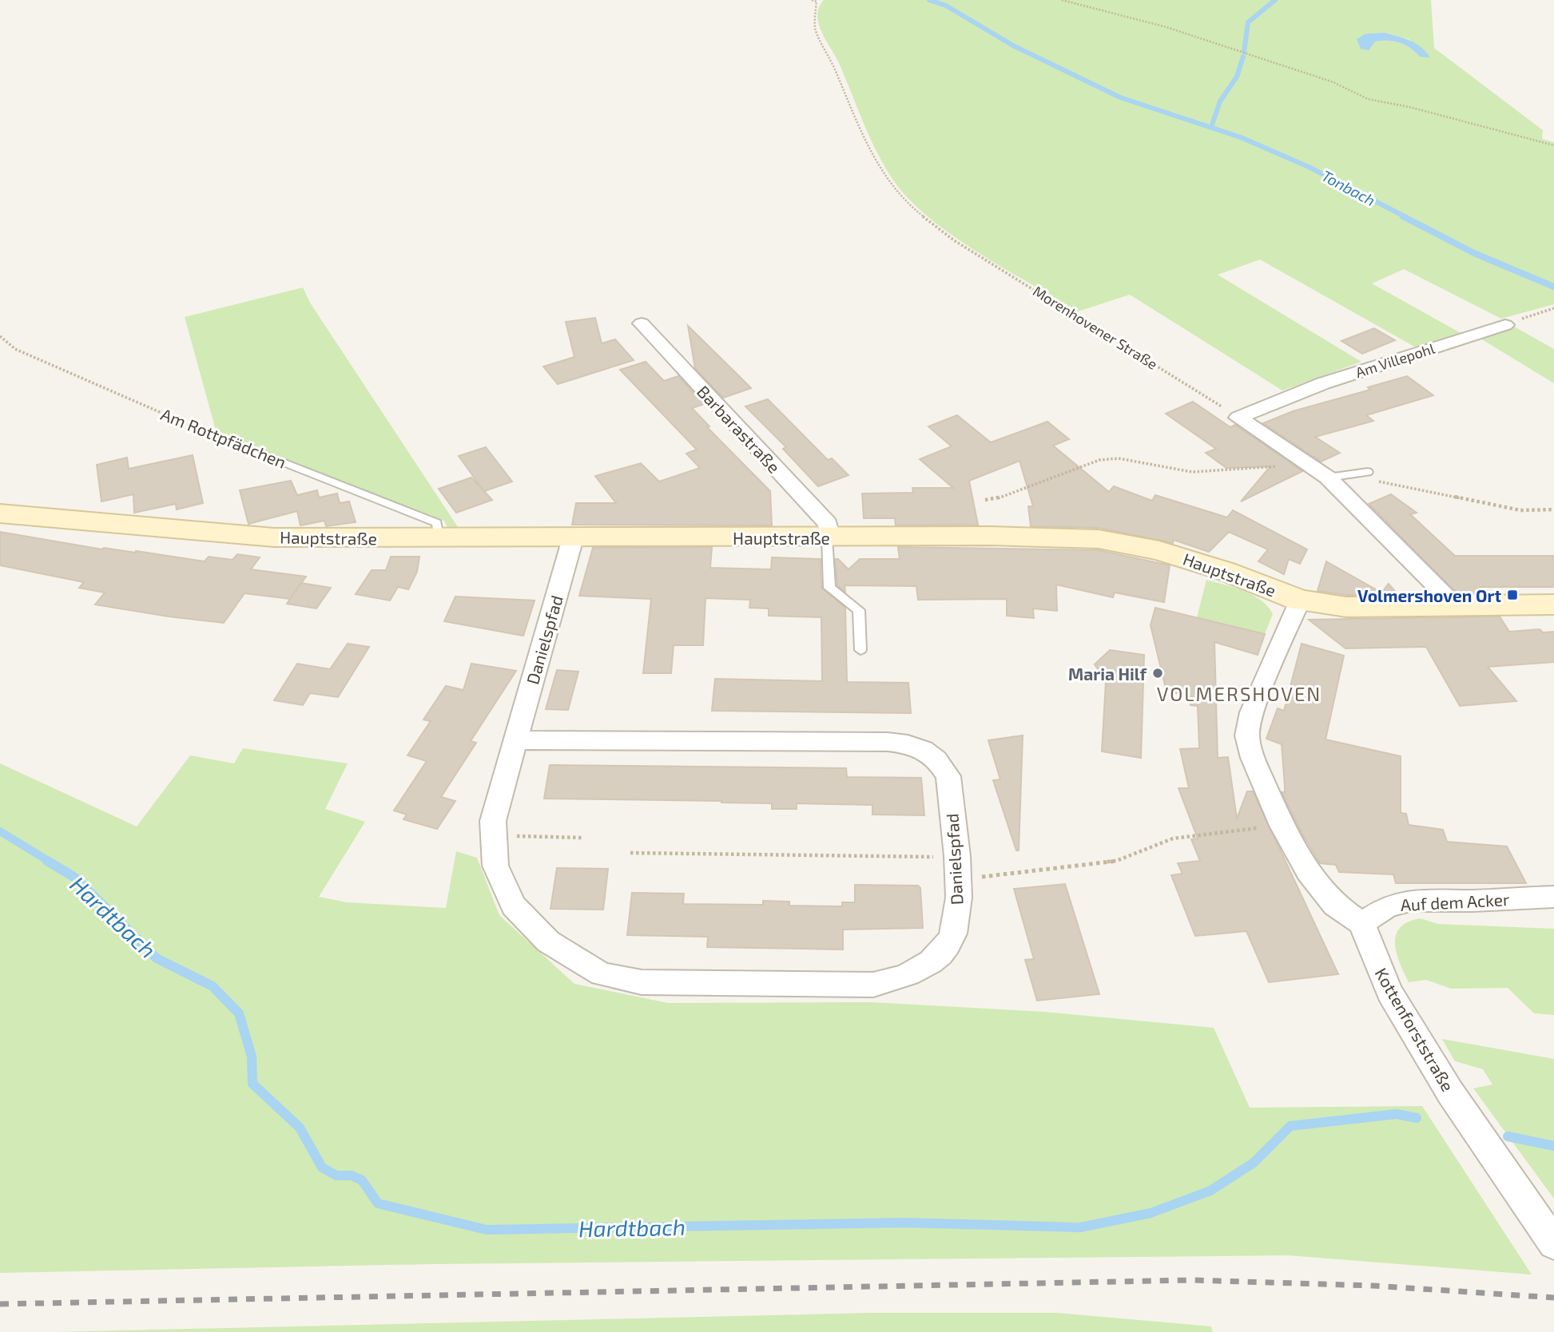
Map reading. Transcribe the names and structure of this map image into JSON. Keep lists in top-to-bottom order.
{
  "streets": {
    "main road": ["Hauptstraße"],
    "street": [
      "Am Villepohl",
      "Barbarastraße",
      "Danielspfad",
      "Auf dem Acker",
      "Kottenforststraße"
    ],
    "lane": ["Am Rottpfädchen"],
    "path": ["Morenhovener Straße"]
  },
  "crossings": [
    ["Morenhovener Straße", "Am Villepohl"],
    ["Barbarastraße", "Hauptstraße"],
    ["Am Rottpfädchen", "Hauptstraße"],
    ["Hauptstraße", "Danielspfad"],
    ["Auf dem Acker", "Kottenforststraße"]
  ],
  "districts": ["VOLMERSHOVEN"],
  "water": ["Tonbach", "Hardtbach"],
  "places": {
    "transit": ["Volmershoven Ort"],
    "other": ["Maria Hilf"]
  }
}
